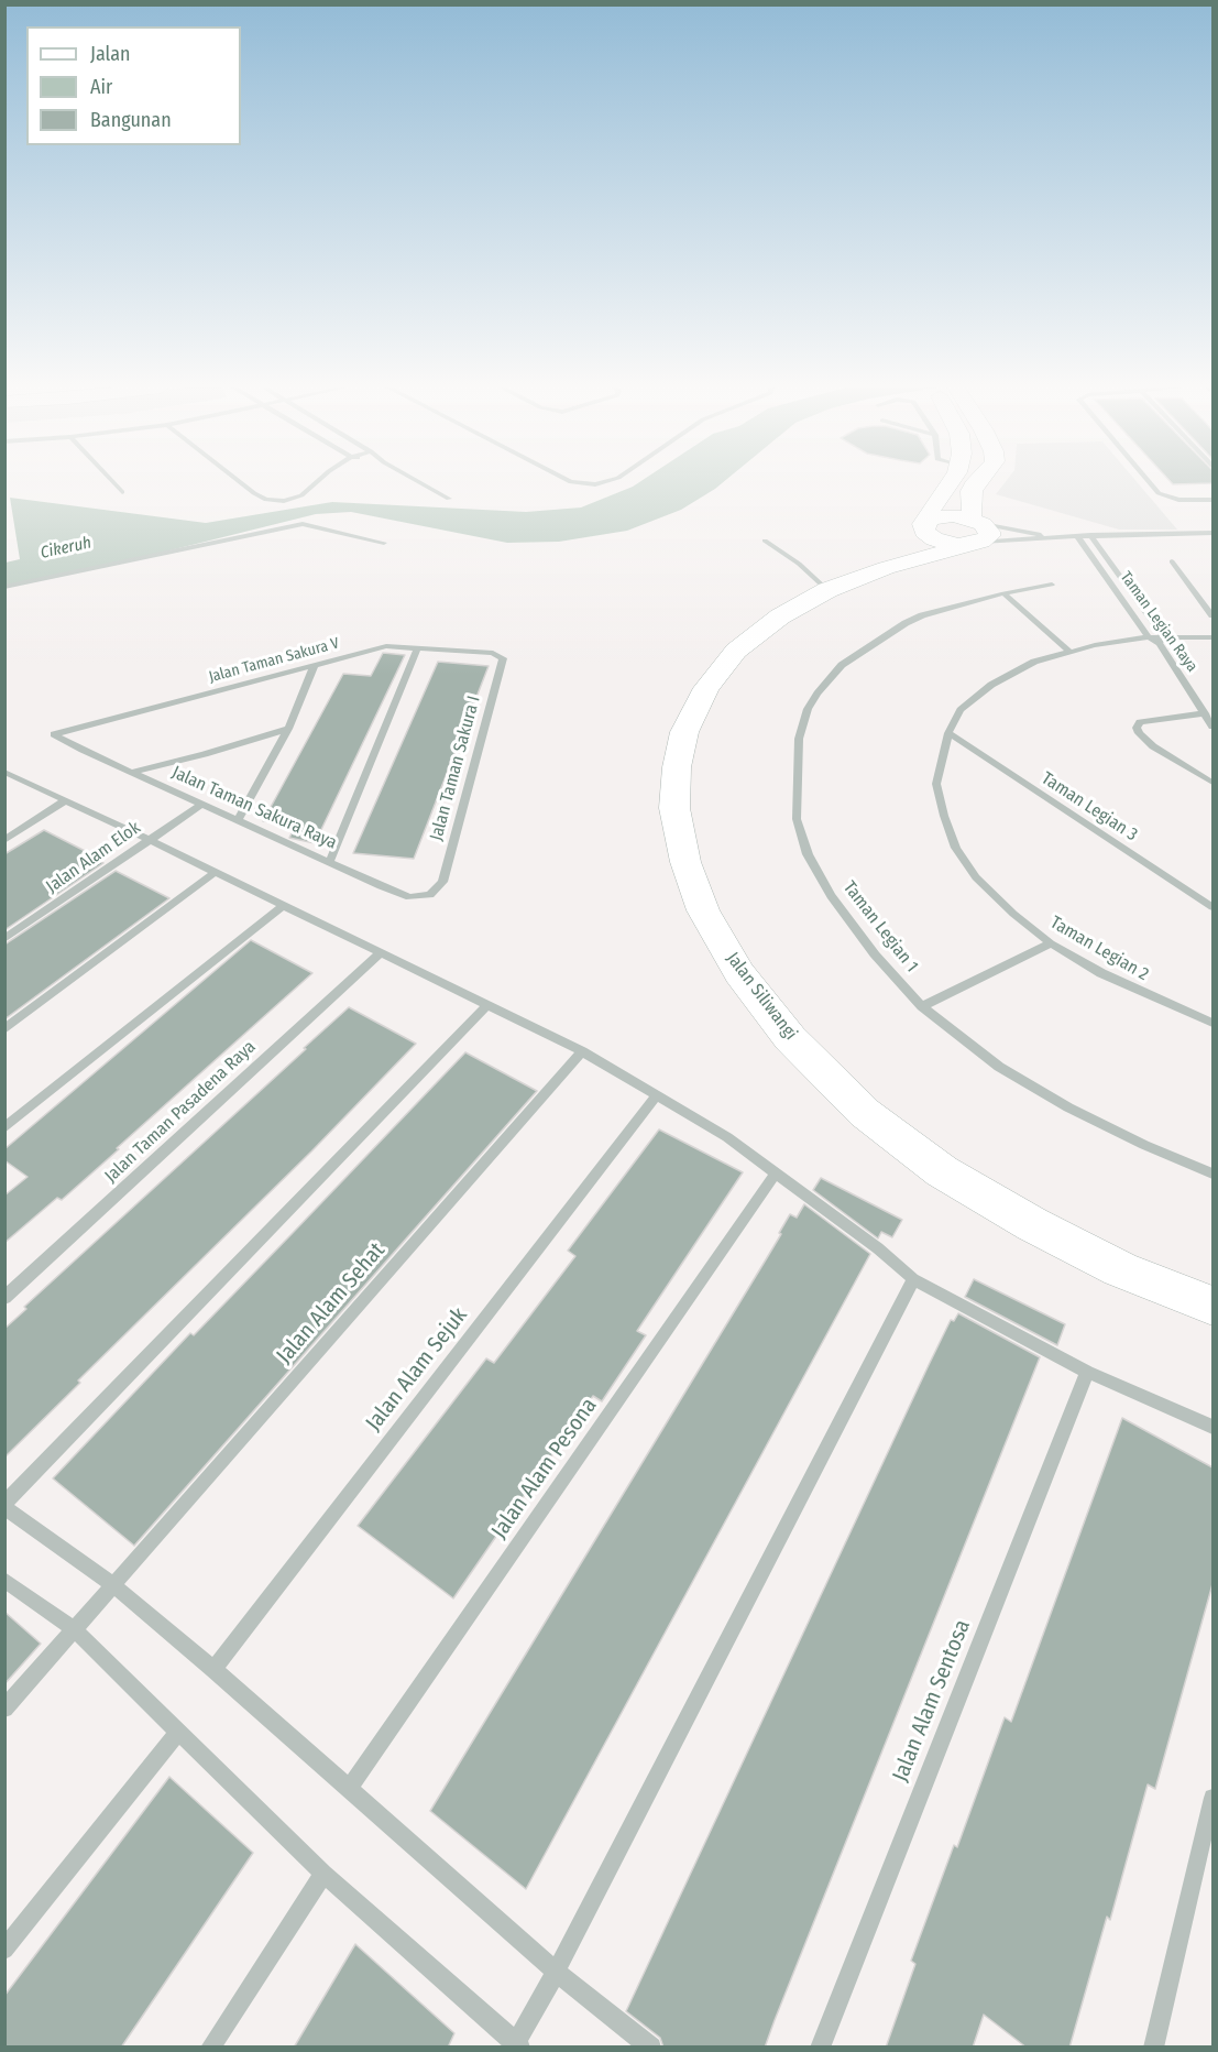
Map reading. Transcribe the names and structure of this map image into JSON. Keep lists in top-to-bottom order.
{
  "streets": {
    "main road": ["Jalan Siliwangi"],
    "street": [
      "Taman Legian Raya",
      "Jalan Taman Sakura V",
      "Jalan Taman Sakura I",
      "Taman Legian 3",
      "Jalan Taman Sakura Raya",
      "Jalan Alam Elok",
      "Taman Legian 1",
      "Taman Legian 2",
      "Jalan Taman Pasadena Raya",
      "Jalan Alam Sehat",
      "Jalan Alam Sejuk",
      "Jalan Alam Pesona",
      "Jalan Alam Sentosa"
    ]
  },
  "crossings": [
    ["Taman Legian Raya", "Taman Legian 2"],
    ["Jalan Taman Sakura V", "Jalan Taman Sakura I"],
    ["Jalan Taman Sakura V", "Jalan Taman Sakura Raya"],
    ["Jalan Taman Sakura I", "Jalan Taman Sakura Raya"],
    ["Taman Legian 3", "Taman Legian 2"],
    ["Jalan Taman Sakura Raya", "Jalan Alam Elok"]
  ],
  "water": ["Cikeruh"],
  "legend": ["Jalan", "Air", "Bangunan"]
}
